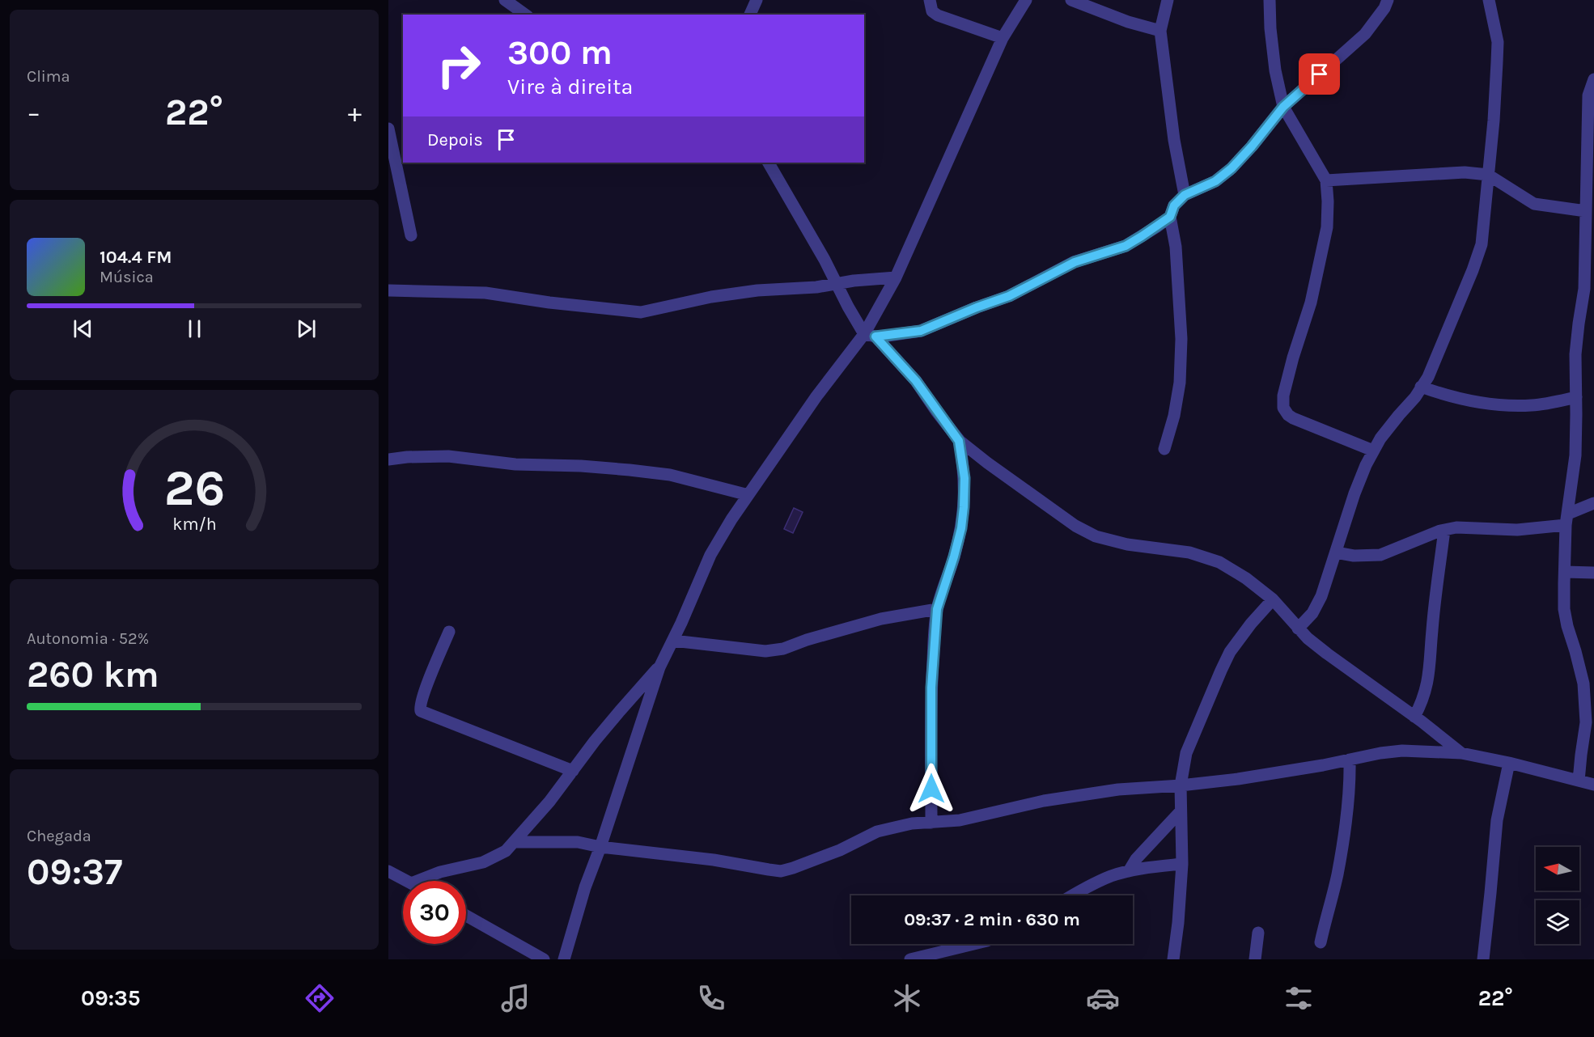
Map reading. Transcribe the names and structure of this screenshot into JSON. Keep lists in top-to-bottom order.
{
  "north": "left",
  "page": {
    "tile": [
      "Clima",
      ["Autonomia · 52%", "260 km"],
      ["Chegada", "09:37"]
    ],
    "turn": ["300 m", "Vire à direita"],
    "heat": ["−", "22°", "+"],
    "then": "Depois",
    "song": ["104.4 FM", "Música"],
    "limit": "30",
    "trip": "09:37 · 2 min · 630 m",
    "tabs": ["09:35", "22°"],
    "gauge": ["26", "km/h"]
  }
}
